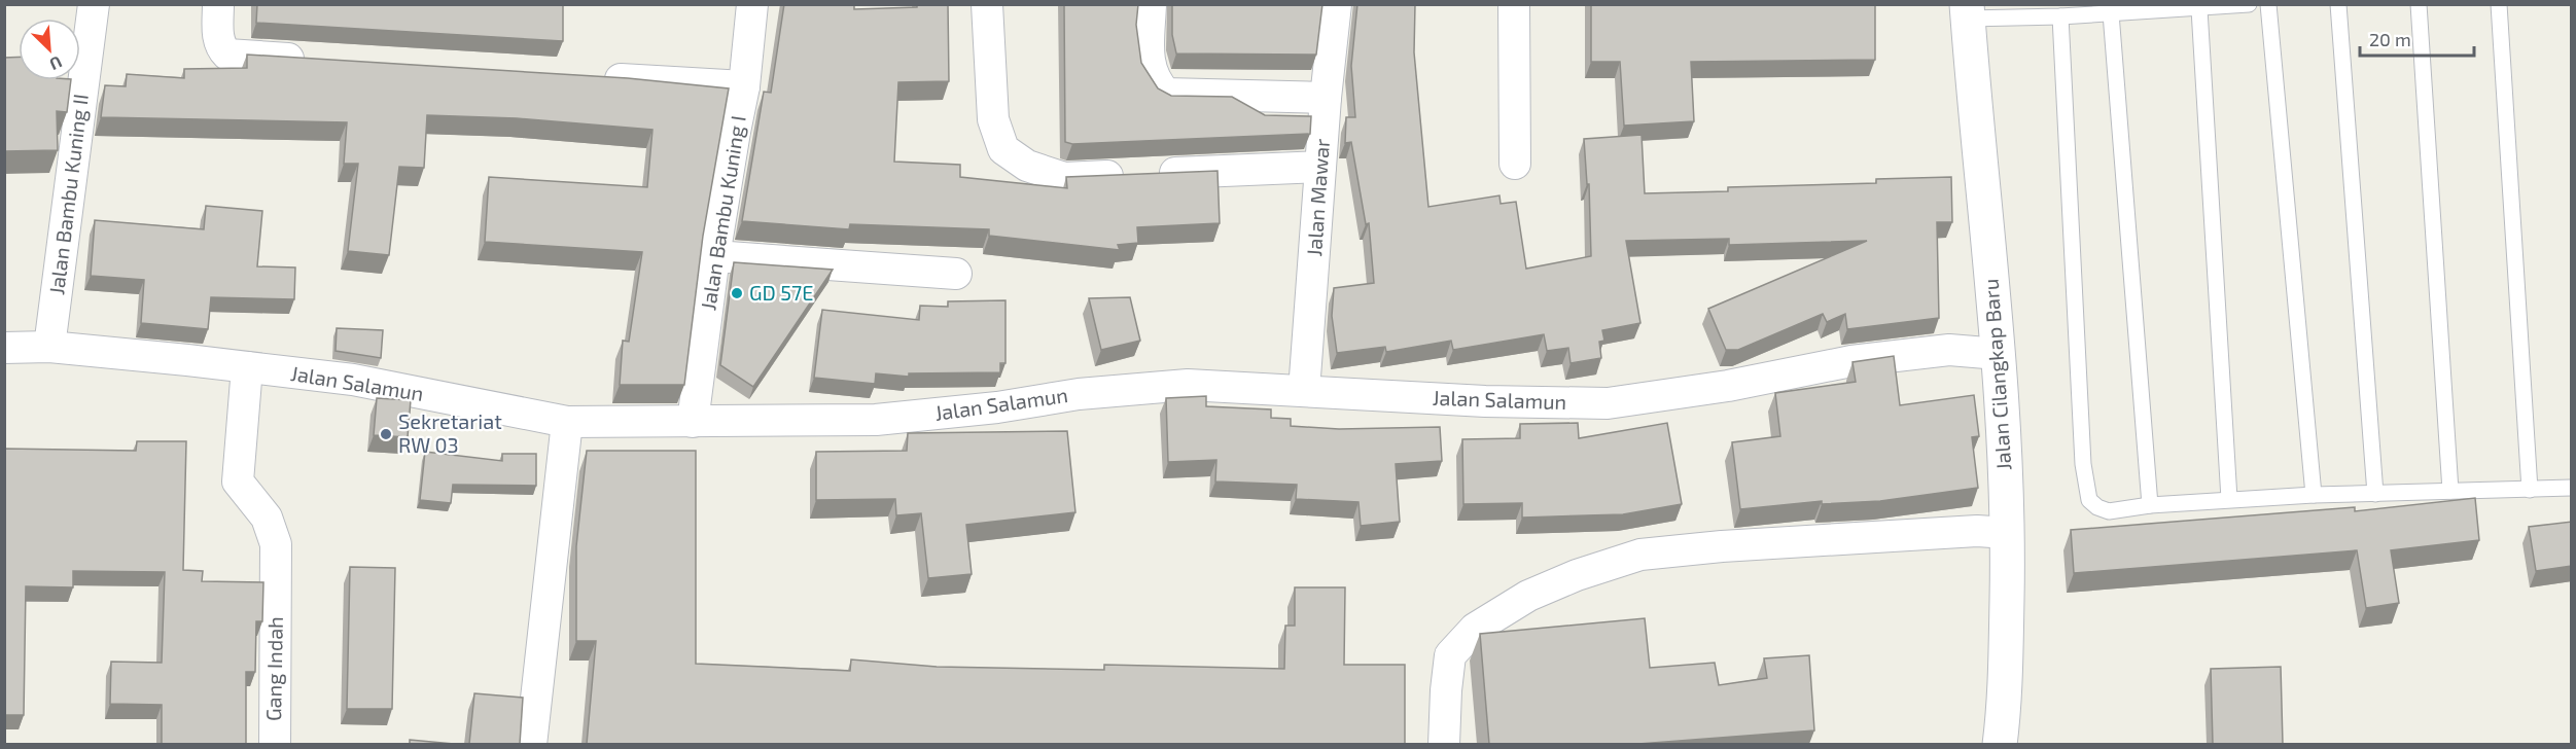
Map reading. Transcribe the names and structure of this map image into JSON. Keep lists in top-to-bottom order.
{
  "streets": {
    "street": [
      "Jalan Bambu Kuning II",
      "Jalan Mawar",
      "Jalan Bambu Kuning I",
      "Jalan Cilangkap Baru",
      "Jalan Salamun",
      "Gang Indah"
    ]
  },
  "crossings": [
    ["Jalan Bambu Kuning II", "Jalan Salamun"],
    ["Jalan Mawar", "Jalan Salamun"],
    ["Jalan Bambu Kuning I", "Jalan Salamun"],
    ["Jalan Cilangkap Baru", "Jalan Salamun"],
    ["Jalan Salamun", "Gang Indah"]
  ],
  "places": ["GD 57E", "Sekretariat RW 03"],
  "scale_bar": "20 m",
  "north": "bottom right"
}
